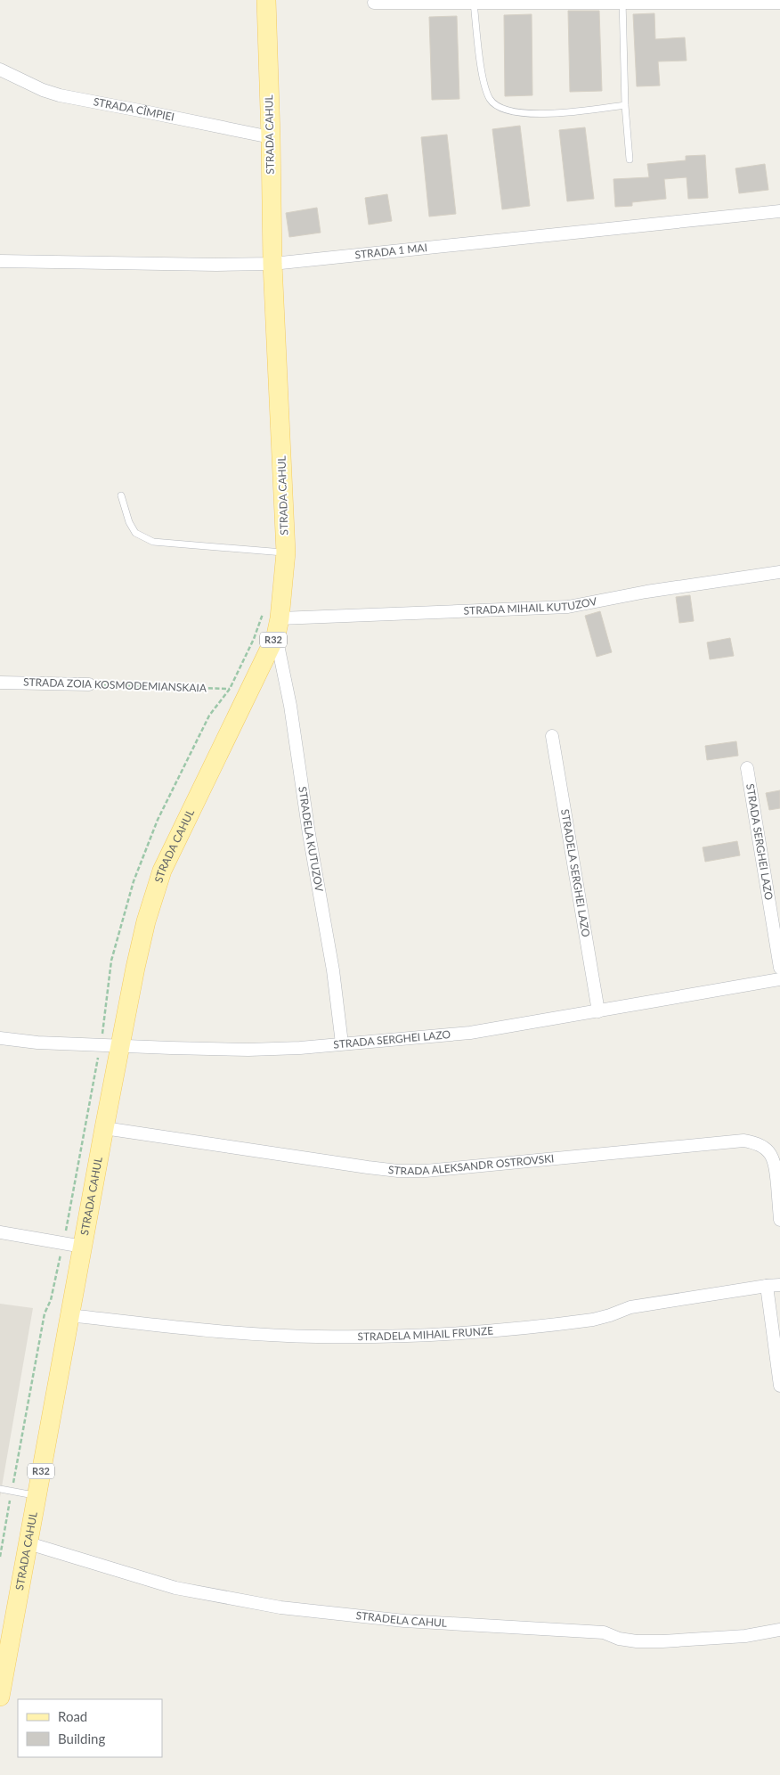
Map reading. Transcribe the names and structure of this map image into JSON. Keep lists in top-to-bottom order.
{
  "streets": {
    "main road": ["STRADA CAHUL", "R32"],
    "street": [
      "STRADA CÎMPIEI",
      "STRADA 1 MAI",
      "STRADA MIHAIL KUTUZOV",
      "STRADA ZOIA KOSMODEMIANSKAIA",
      "STRADELA KUTUZOV",
      "STRADA SERGHEI LAZO",
      "STRADELA SERGHEI LAZO",
      "STRADA ALEKSANDR OSTROVSKI",
      "STRADELA MIHAIL FRUNZE",
      "STRADELA CAHUL"
    ]
  },
  "crossings": [
    ["STRADA CÎMPIEI", "STRADA CAHUL"],
    ["STRADA CAHUL", "STRADA 1 MAI"],
    ["STRADA CAHUL", "STRADA MIHAIL KUTUZOV"],
    ["STRADA CAHUL", "STRADELA KUTUZOV"],
    ["STRADA CAHUL", "STRADA SERGHEI LAZO"],
    ["STRADA CAHUL", "STRADA ALEKSANDR OSTROVSKI"],
    ["STRADA CAHUL", "STRADELA MIHAIL FRUNZE"],
    ["STRADA CAHUL", "STRADELA CAHUL"],
    ["STRADA MIHAIL KUTUZOV", "STRADELA KUTUZOV"],
    ["STRADELA KUTUZOV", "STRADA SERGHEI LAZO"],
    ["STRADA SERGHEI LAZO", "STRADELA SERGHEI LAZO"]
  ],
  "legend": ["Road", "Building"]
}
